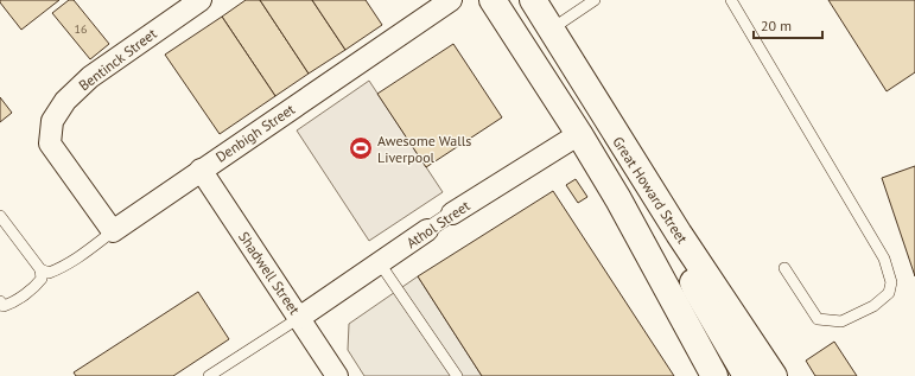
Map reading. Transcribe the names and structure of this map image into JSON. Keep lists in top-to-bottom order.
{
  "streets": {
    "highway": ["Great Howard Street"],
    "street": [
      "Bentinck Street",
      "Denbigh Street",
      "Athol Street",
      "Shadwell Street"
    ]
  },
  "crossings": [
    ["Bentinck Street", "Denbigh Street"],
    ["Denbigh Street", "Shadwell Street"],
    ["Great Howard Street", "Athol Street"],
    ["Athol Street", "Shadwell Street"]
  ],
  "places": {
    "sports": ["Awesome Walls Liverpool"]
  },
  "house_numbers": ["16"],
  "scale_bar": "20 m"
}
